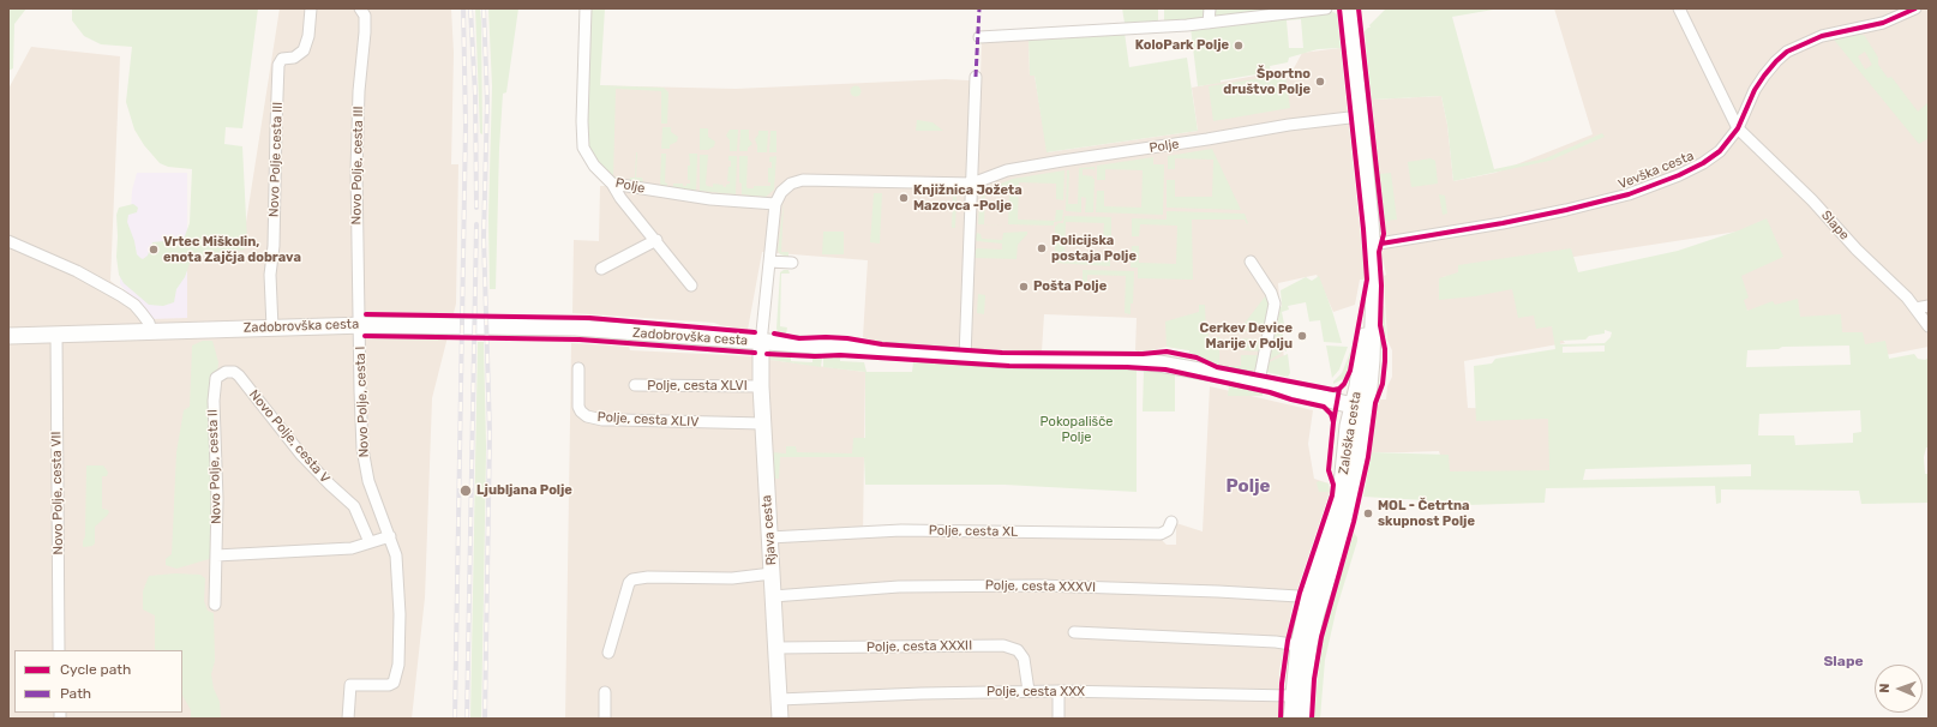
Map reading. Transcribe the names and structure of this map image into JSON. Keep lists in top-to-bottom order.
{
  "streets": {
    "main road": ["Zadobrovška cesta", "Zaloška cesta", "Rjava cesta"],
    "street": [
      "Polje",
      "Novo Polje cesta III",
      "Novo Polje, cesta III",
      "Vevška cesta",
      "Slape",
      "Polje, cesta XLVI",
      "Novo Polje, cesta I",
      "Polje, cesta XLIV",
      "Novo Polje, cesta V",
      "Novo Polje, cesta II",
      "Novo Polje, cesta VII",
      "Polje, cesta XL",
      "Polje, cesta XXXVI",
      "Polje, cesta XXXII",
      "Polje, cesta XXX"
    ]
  },
  "crossings": [
    ["Polje", "Zaloška cesta"],
    ["Novo Polje cesta III", "Zadobrovška cesta"],
    ["Novo Polje, cesta III", "Zadobrovška cesta"],
    ["Novo Polje, cesta III", "Novo Polje, cesta I"],
    ["Vevška cesta", "Slape"],
    ["Vevška cesta", "Zaloška cesta"],
    ["Zadobrovška cesta", "Novo Polje, cesta I"],
    ["Zadobrovška cesta", "Zaloška cesta"],
    ["Zadobrovška cesta", "Novo Polje, cesta VII"],
    ["Zadobrovška cesta", "Rjava cesta"],
    ["Polje, cesta XLVI", "Rjava cesta"],
    ["Polje, cesta XLIV", "Rjava cesta"],
    ["Zaloška cesta", "Polje, cesta XXXVI"],
    ["Zaloška cesta", "Polje, cesta XXX"],
    ["Novo Polje, cesta V", "Novo Polje, cesta II"],
    ["Rjava cesta", "Polje, cesta XL"],
    ["Rjava cesta", "Polje, cesta XXXVI"],
    ["Rjava cesta", "Polje, cesta XXXII"],
    ["Rjava cesta", "Polje, cesta XXX"],
    ["Polje, cesta XXXII", "Polje, cesta XXX"]
  ],
  "districts": ["Polje", "Slape"],
  "parks": ["Pokopališče Polje"],
  "places": [
    "KoloPark Polje",
    "Športno društvo Polje",
    "Knjižnica Jožeta Mazovca -Polje",
    "Policijska postaja Polje",
    "Vrtec Miškolin, enota Zajčja dobrava",
    "Pošta Polje",
    "Cerkev Device Marije v Polju",
    "Ljubljana Polje",
    "MOL - Četrtna skupnost Polje"
  ],
  "legend": ["Cycle path", "Path"],
  "north": "left"
}
